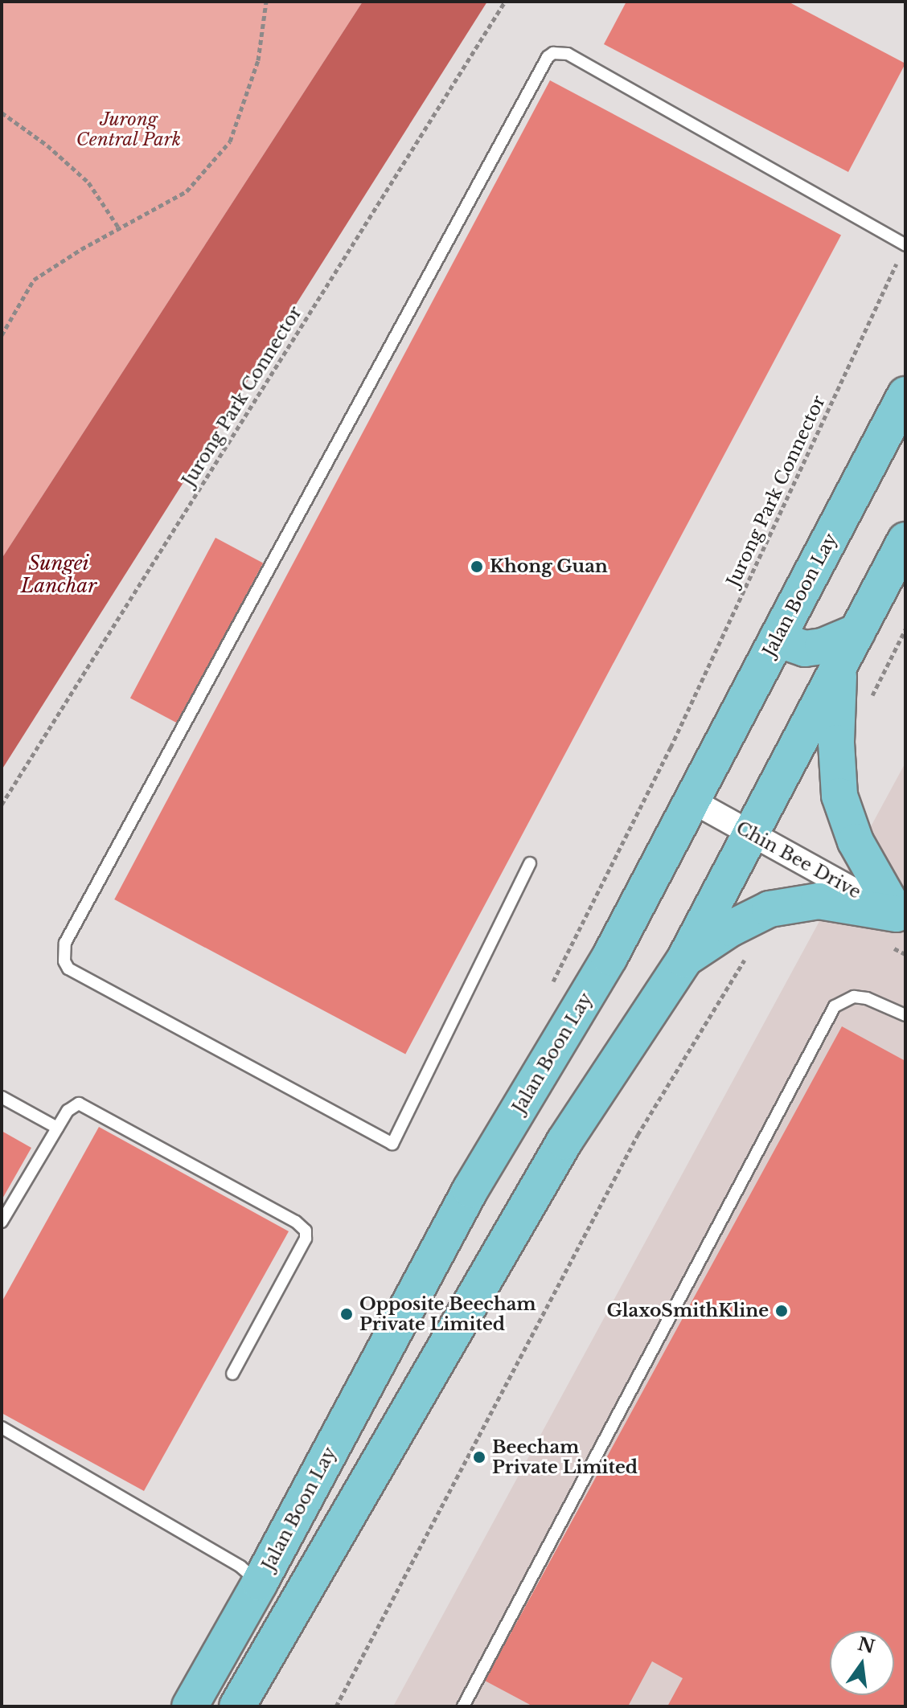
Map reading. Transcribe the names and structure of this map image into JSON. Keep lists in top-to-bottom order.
{
  "streets": {
    "main road": ["Jalan Boon Lay"],
    "street": ["Chin Bee Drive"],
    "path": ["Jurong Park Connector"]
  },
  "crossings": [
    ["Jalan Boon Lay", "Chin Bee Drive"]
  ],
  "water": ["Sungei Lanchar"],
  "parks": ["Jurong Central Park"],
  "places": [
    "Khong Guan",
    "GlaxoSmithKline",
    "Opposite Beecham Private Limited",
    "Beecham Private Limited"
  ],
  "north": "top"
}
